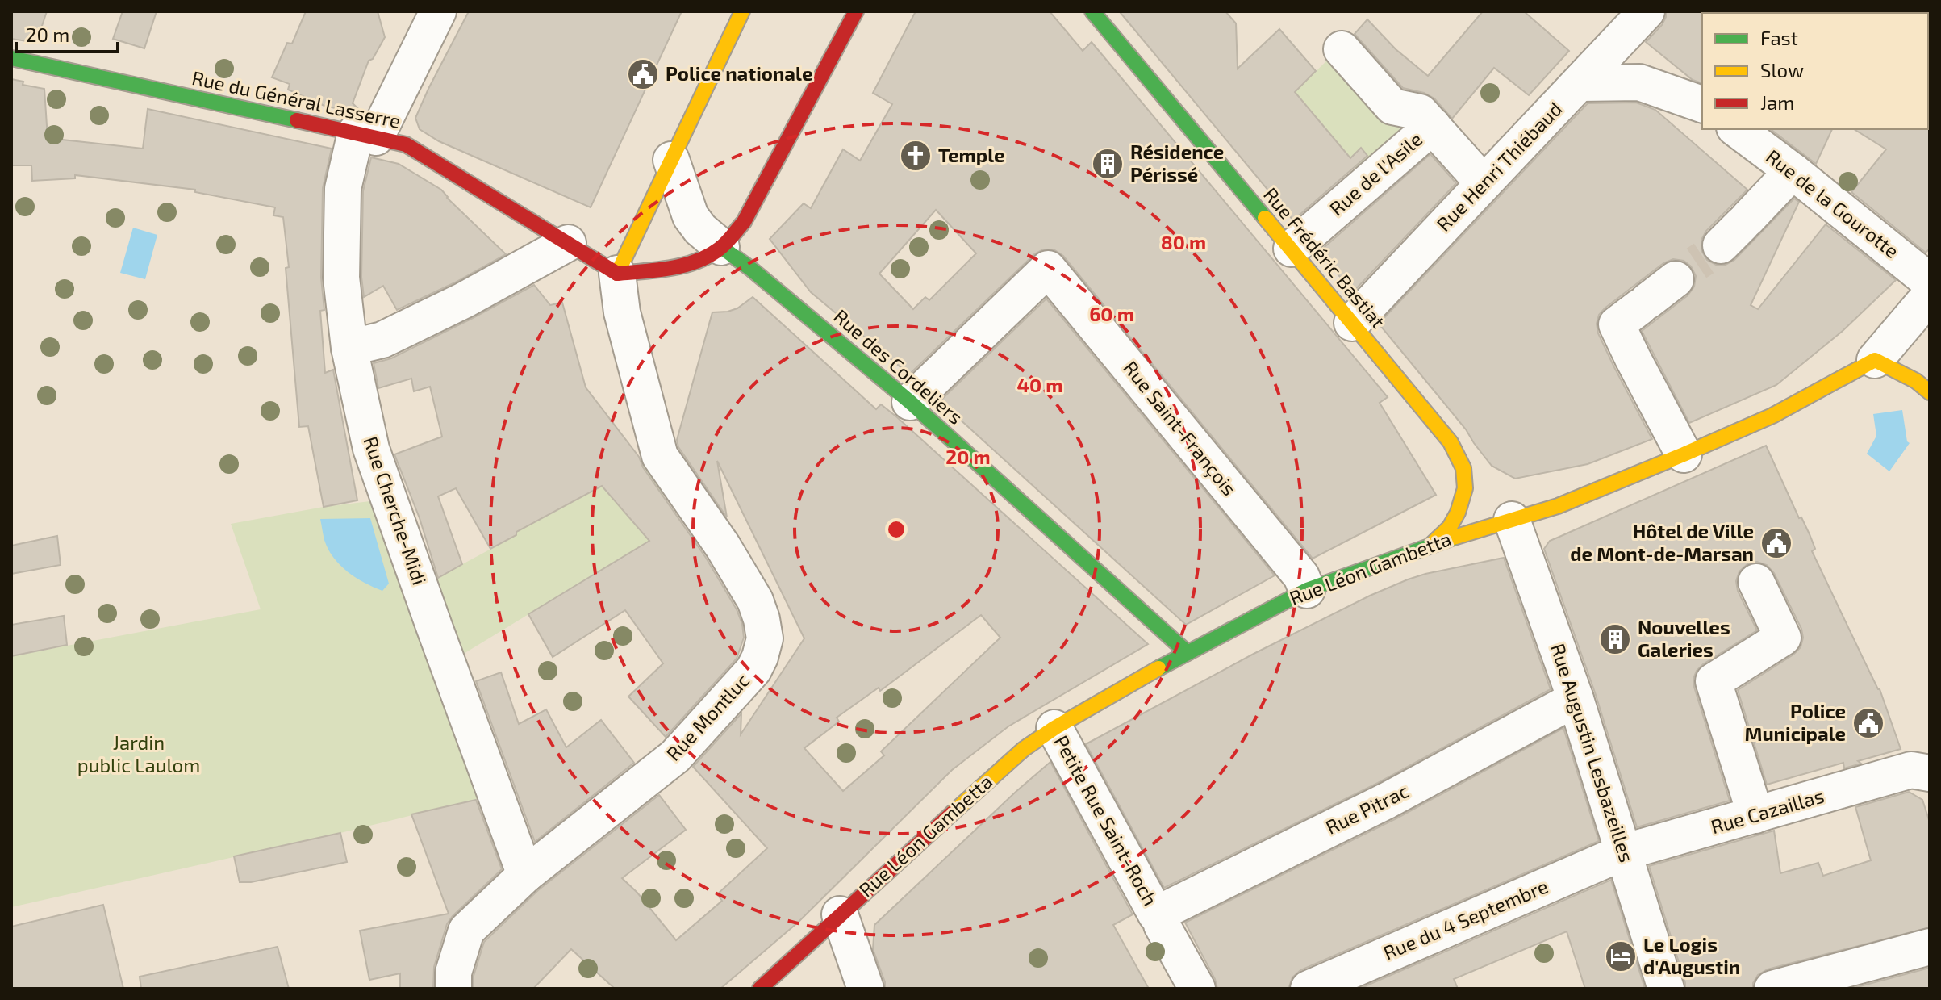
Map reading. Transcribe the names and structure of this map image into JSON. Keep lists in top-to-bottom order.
{
  "streets": {
    "street": [
      "Rue du Général Lasserre",
      "Rue Henri Thiébaud",
      "Rue de l'Asile",
      "Rue de la Gourotte",
      "Rue Frédéric Bastiat",
      "Rue des Cordeliers",
      "Rue Saint-François",
      "Rue Cherche-Midi",
      "Rue Léon Gambetta",
      "Rue Montluc",
      "Rue Augustin Lesbazeilles",
      "Rue Pitrac",
      "Rue Cazaillas",
      "Petite Rue Saint-Roch",
      "Rue du 4 Septembre"
    ]
  },
  "crossings": [
    ["Rue du Général Lasserre", "Rue Cherche-Midi"],
    ["Rue du Général Lasserre", "Rue Montluc"],
    ["Rue Henri Thiébaud", "Rue de l'Asile"],
    ["Rue Henri Thiébaud", "Rue Frédéric Bastiat"],
    ["Rue de l'Asile", "Rue Frédéric Bastiat"],
    ["Rue Frédéric Bastiat", "Rue Léon Gambetta"],
    ["Rue des Cordeliers", "Rue Saint-François"],
    ["Rue des Cordeliers", "Rue Léon Gambetta"],
    ["Rue Saint-François", "Rue Léon Gambetta"],
    ["Rue Cherche-Midi", "Rue Montluc"],
    ["Rue Léon Gambetta", "Rue Augustin Lesbazeilles"],
    ["Rue Léon Gambetta", "Petite Rue Saint-Roch"],
    ["Rue Augustin Lesbazeilles", "Rue Pitrac"],
    ["Rue Augustin Lesbazeilles", "Rue Cazaillas"],
    ["Rue Augustin Lesbazeilles", "Rue du 4 Septembre"],
    ["Rue Pitrac", "Petite Rue Saint-Roch"],
    ["Rue Cazaillas", "Rue du 4 Septembre"]
  ],
  "parks": ["Jardin public Laulom"],
  "places": {
    "public building": ["Police nationale", "Hôtel de Ville de Mont-de-Marsan", "Police Municipale"],
    "church": ["Temple"],
    "building": ["Résidence Périssé", "Nouvelles Galeries"],
    "hotel": ["Le Logis d'Augustin"]
  },
  "legend": ["Fast", "Slow", "Jam"],
  "scale_bar": "20 m",
  "rings": [
    "80 m",
    "60 m",
    "40 m",
    "20 m"
  ]
}
